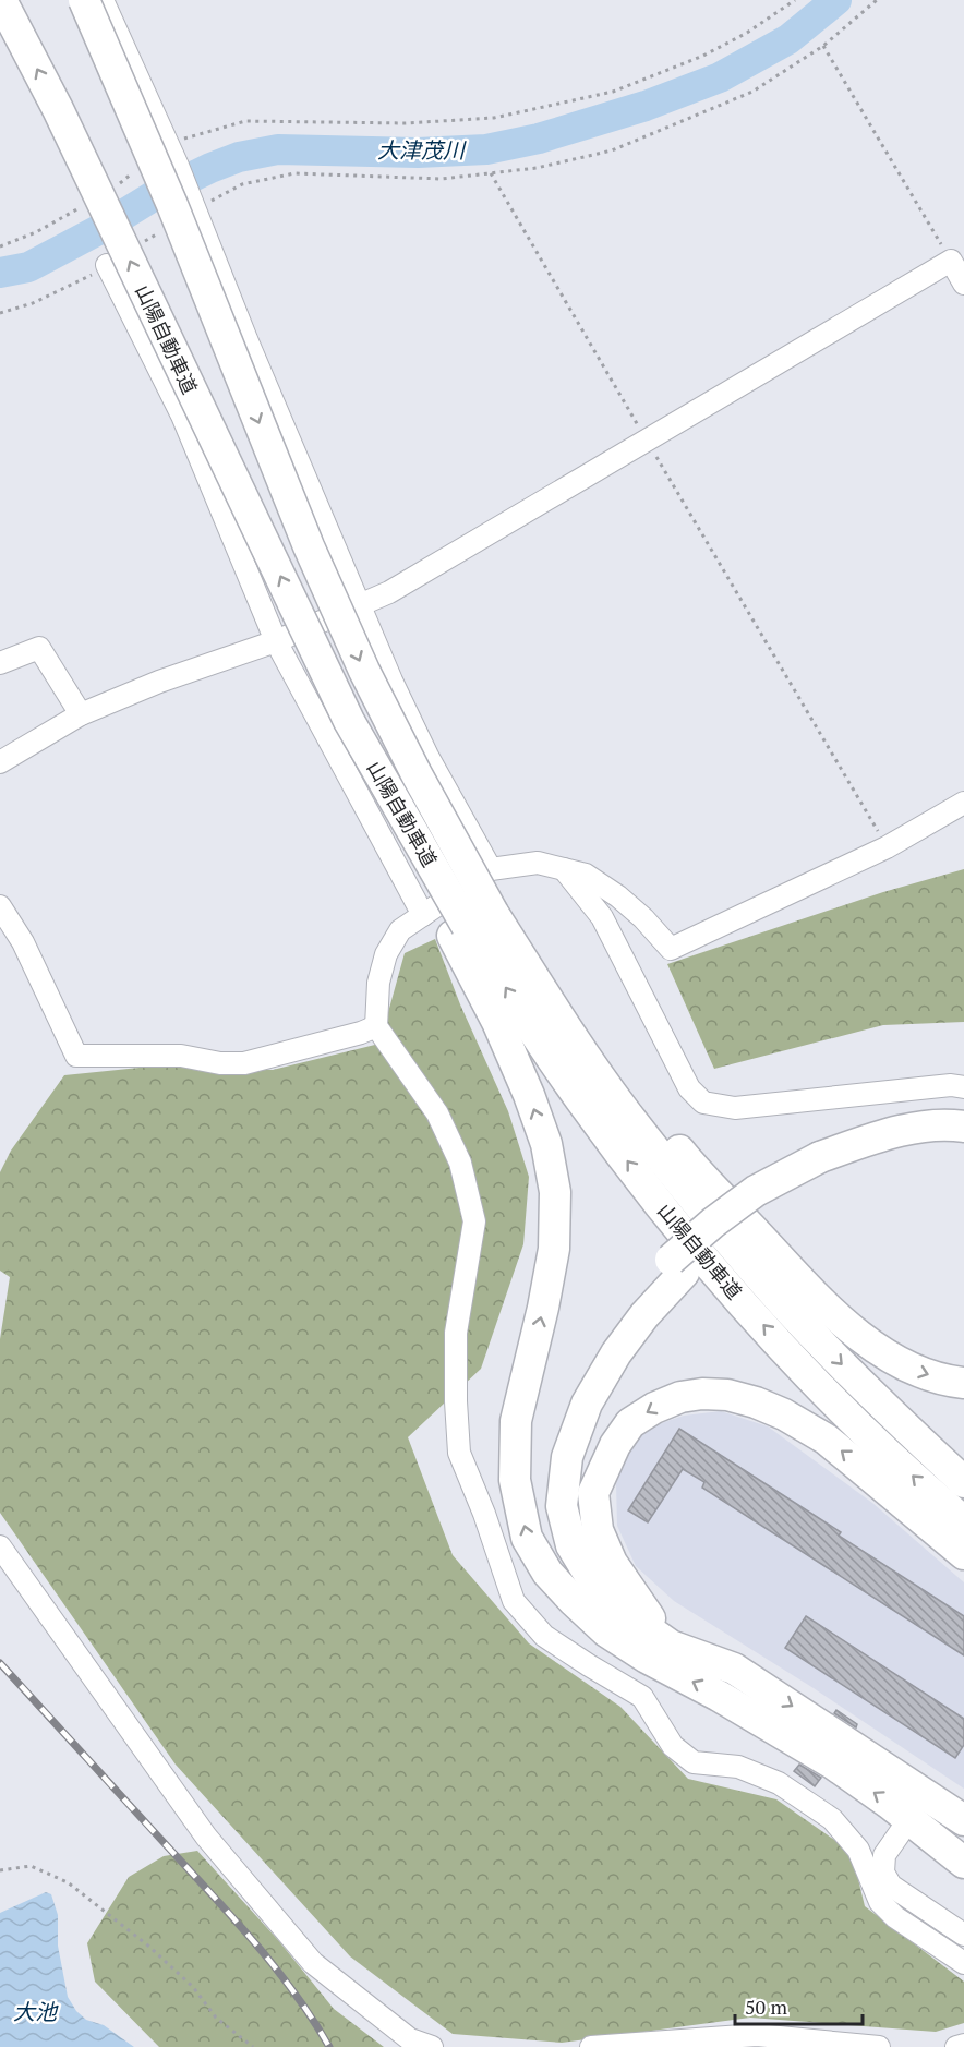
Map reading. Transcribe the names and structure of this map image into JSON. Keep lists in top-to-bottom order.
{
  "streets": {
    "highway": ["山陽自動車道"]
  },
  "water": ["大津茂川", "大池"],
  "scale_bar": "50 m"
}
